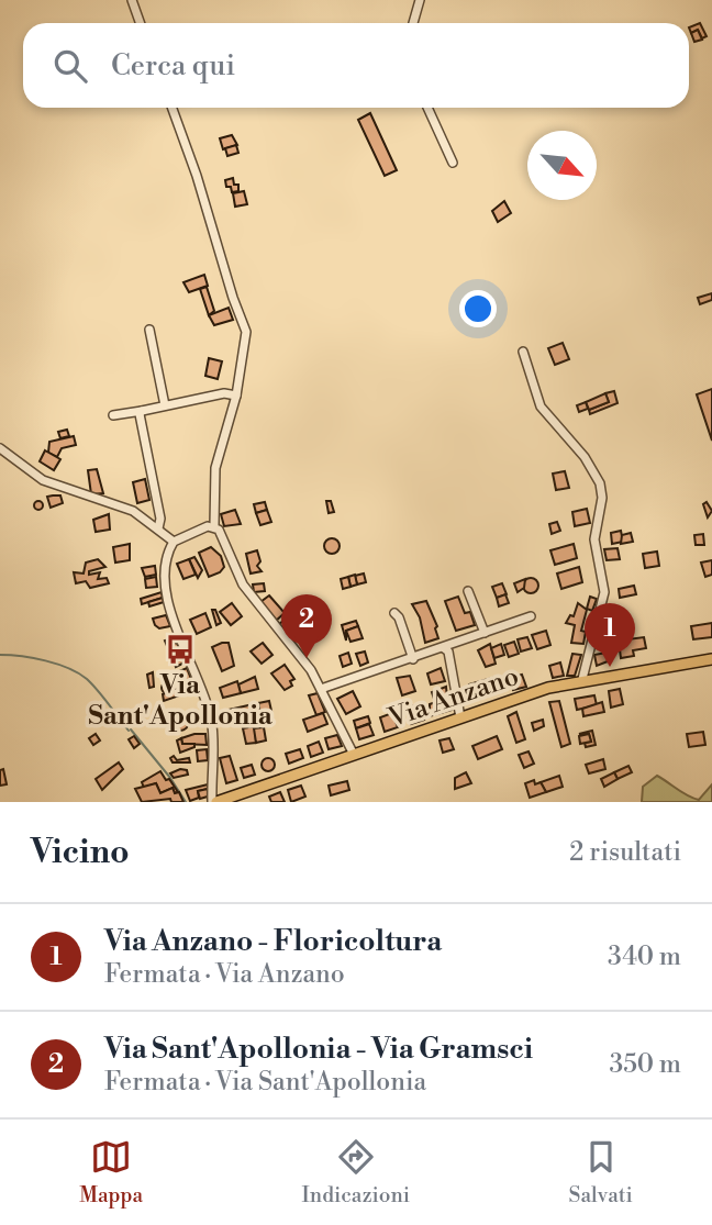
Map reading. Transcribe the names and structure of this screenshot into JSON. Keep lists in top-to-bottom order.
{
  "streets": {
    "main road": ["Via Anzano"]
  },
  "places": {
    "bus stop": ["Via Sant'Apollonia"]
  },
  "north": "bottom right",
  "page": {
    "search": "Cerca qui",
    "pins": ["2", "1"],
    "heading": ["Vicino", "2 risultati"],
    "list": [
      {
        "mark": "1",
        "name": "Via Anzano - Floricoltura",
        "note": "Fermata · Via Anzano",
        "value": "340 m"
      },
      {
        "mark": "2",
        "name": "Via Sant'Apollonia - Via Gramsci",
        "note": "Fermata · Via Sant'Apollonia",
        "value": "350 m"
      }
    ],
    "nav": ["Mappa", "Indicazioni", "Salvati"]
  }
}
